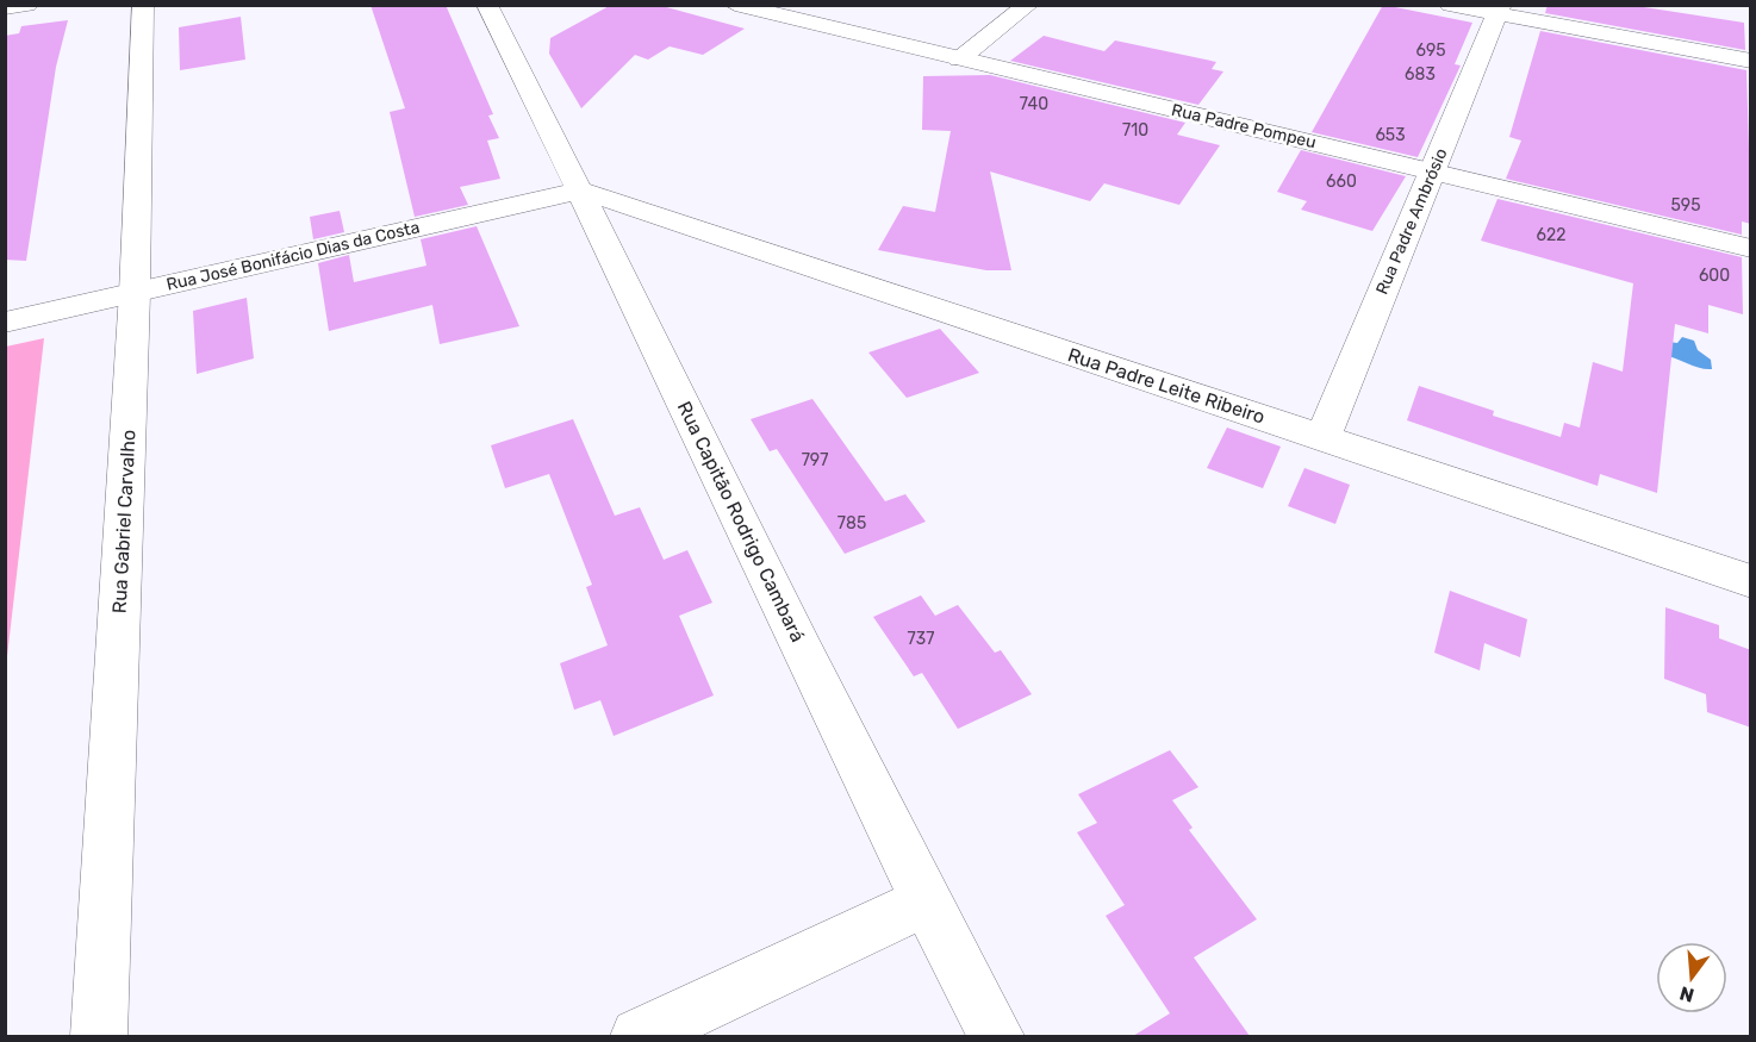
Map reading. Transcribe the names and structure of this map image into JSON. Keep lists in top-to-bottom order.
{
  "streets": {
    "street": [
      "Rua Padre Pompeu",
      "Rua Padre Ambrósio",
      "Rua José Bonifácio Dias da Costa",
      "Rua Padre Leite Ribeiro",
      "Rua Gabriel Carvalho",
      "Rua Capitão Rodrigo Cambará"
    ]
  },
  "crossings": [
    ["Rua Padre Pompeu", "Rua Padre Ambrósio"],
    ["Rua Padre Ambrósio", "Rua Padre Leite Ribeiro"],
    ["Rua José Bonifácio Dias da Costa", "Rua Padre Leite Ribeiro"],
    ["Rua José Bonifácio Dias da Costa", "Rua Gabriel Carvalho"],
    ["Rua José Bonifácio Dias da Costa", "Rua Capitão Rodrigo Cambará"],
    ["Rua Padre Leite Ribeiro", "Rua Capitão Rodrigo Cambará"]
  ],
  "house_numbers": [
    "695",
    "683",
    "740",
    "710",
    "653",
    "660",
    "595",
    "622",
    "600",
    "797",
    "785",
    "737"
  ],
  "north": "bottom"
}
